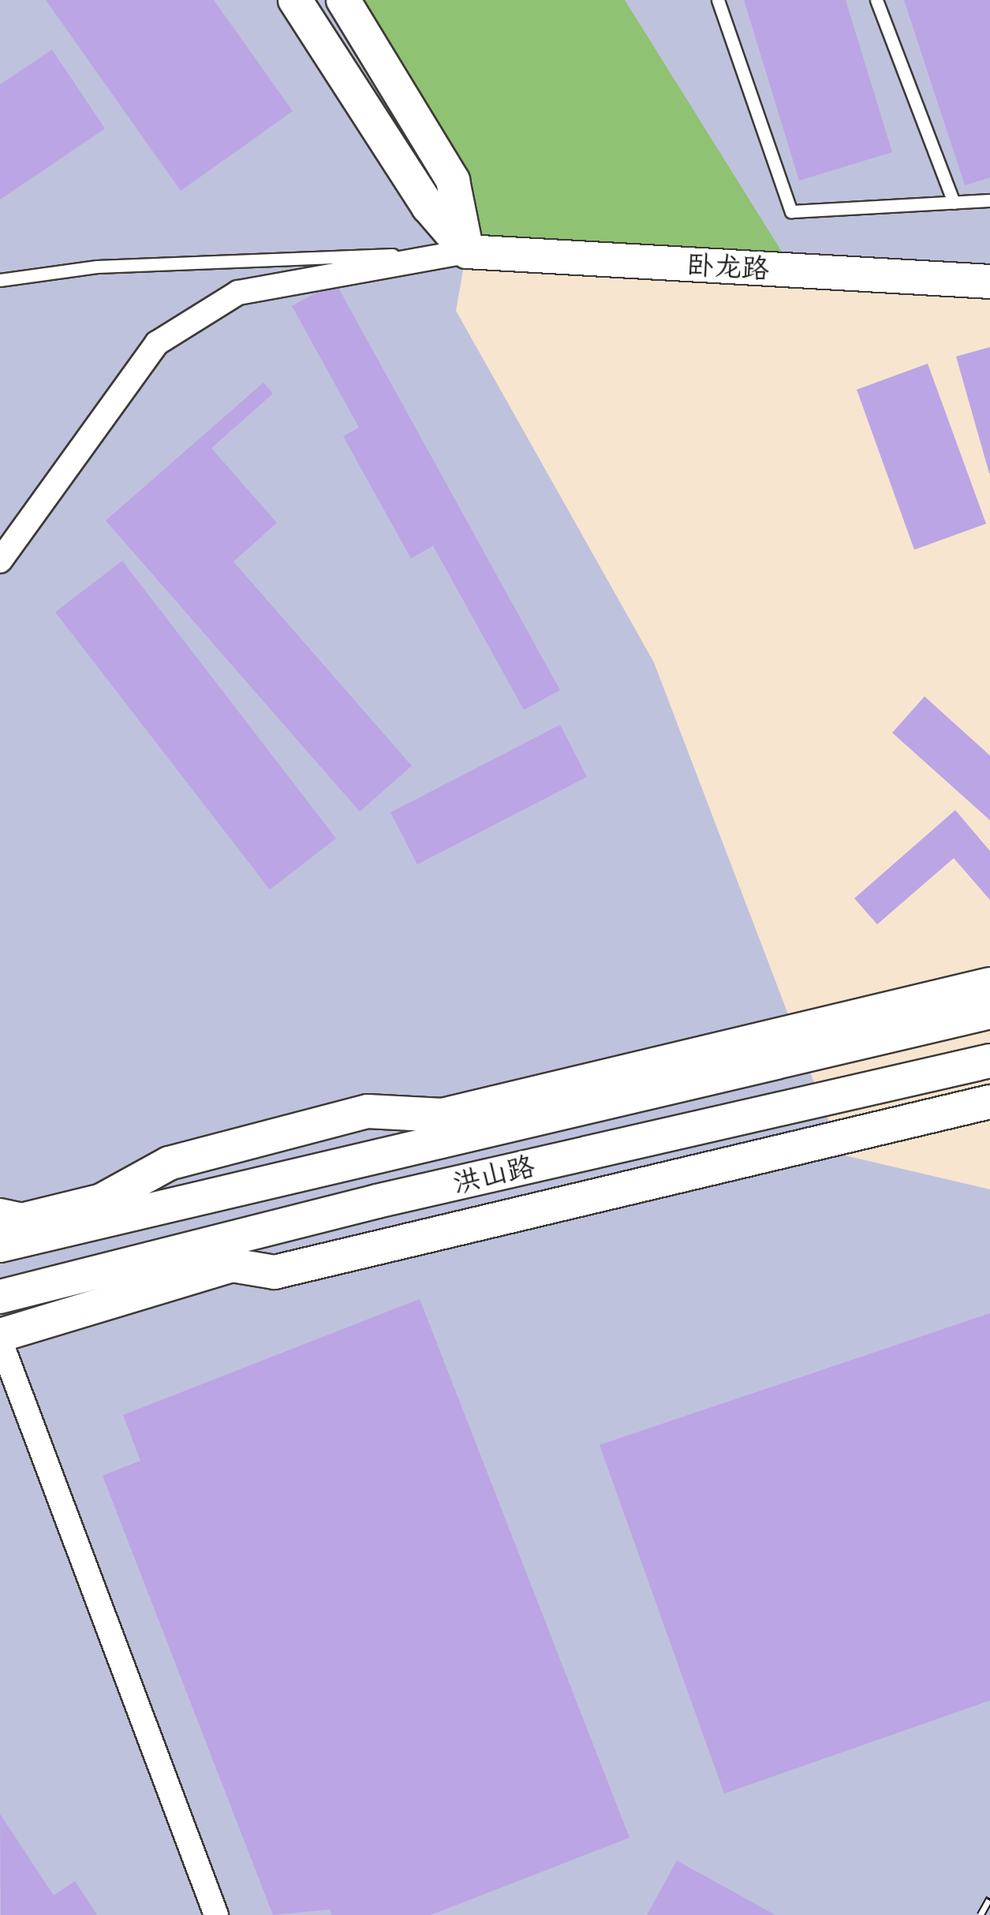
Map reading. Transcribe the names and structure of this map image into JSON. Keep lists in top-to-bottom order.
{
  "streets": {
    "street": ["卧龙路", "洪山路"]
  }
}
